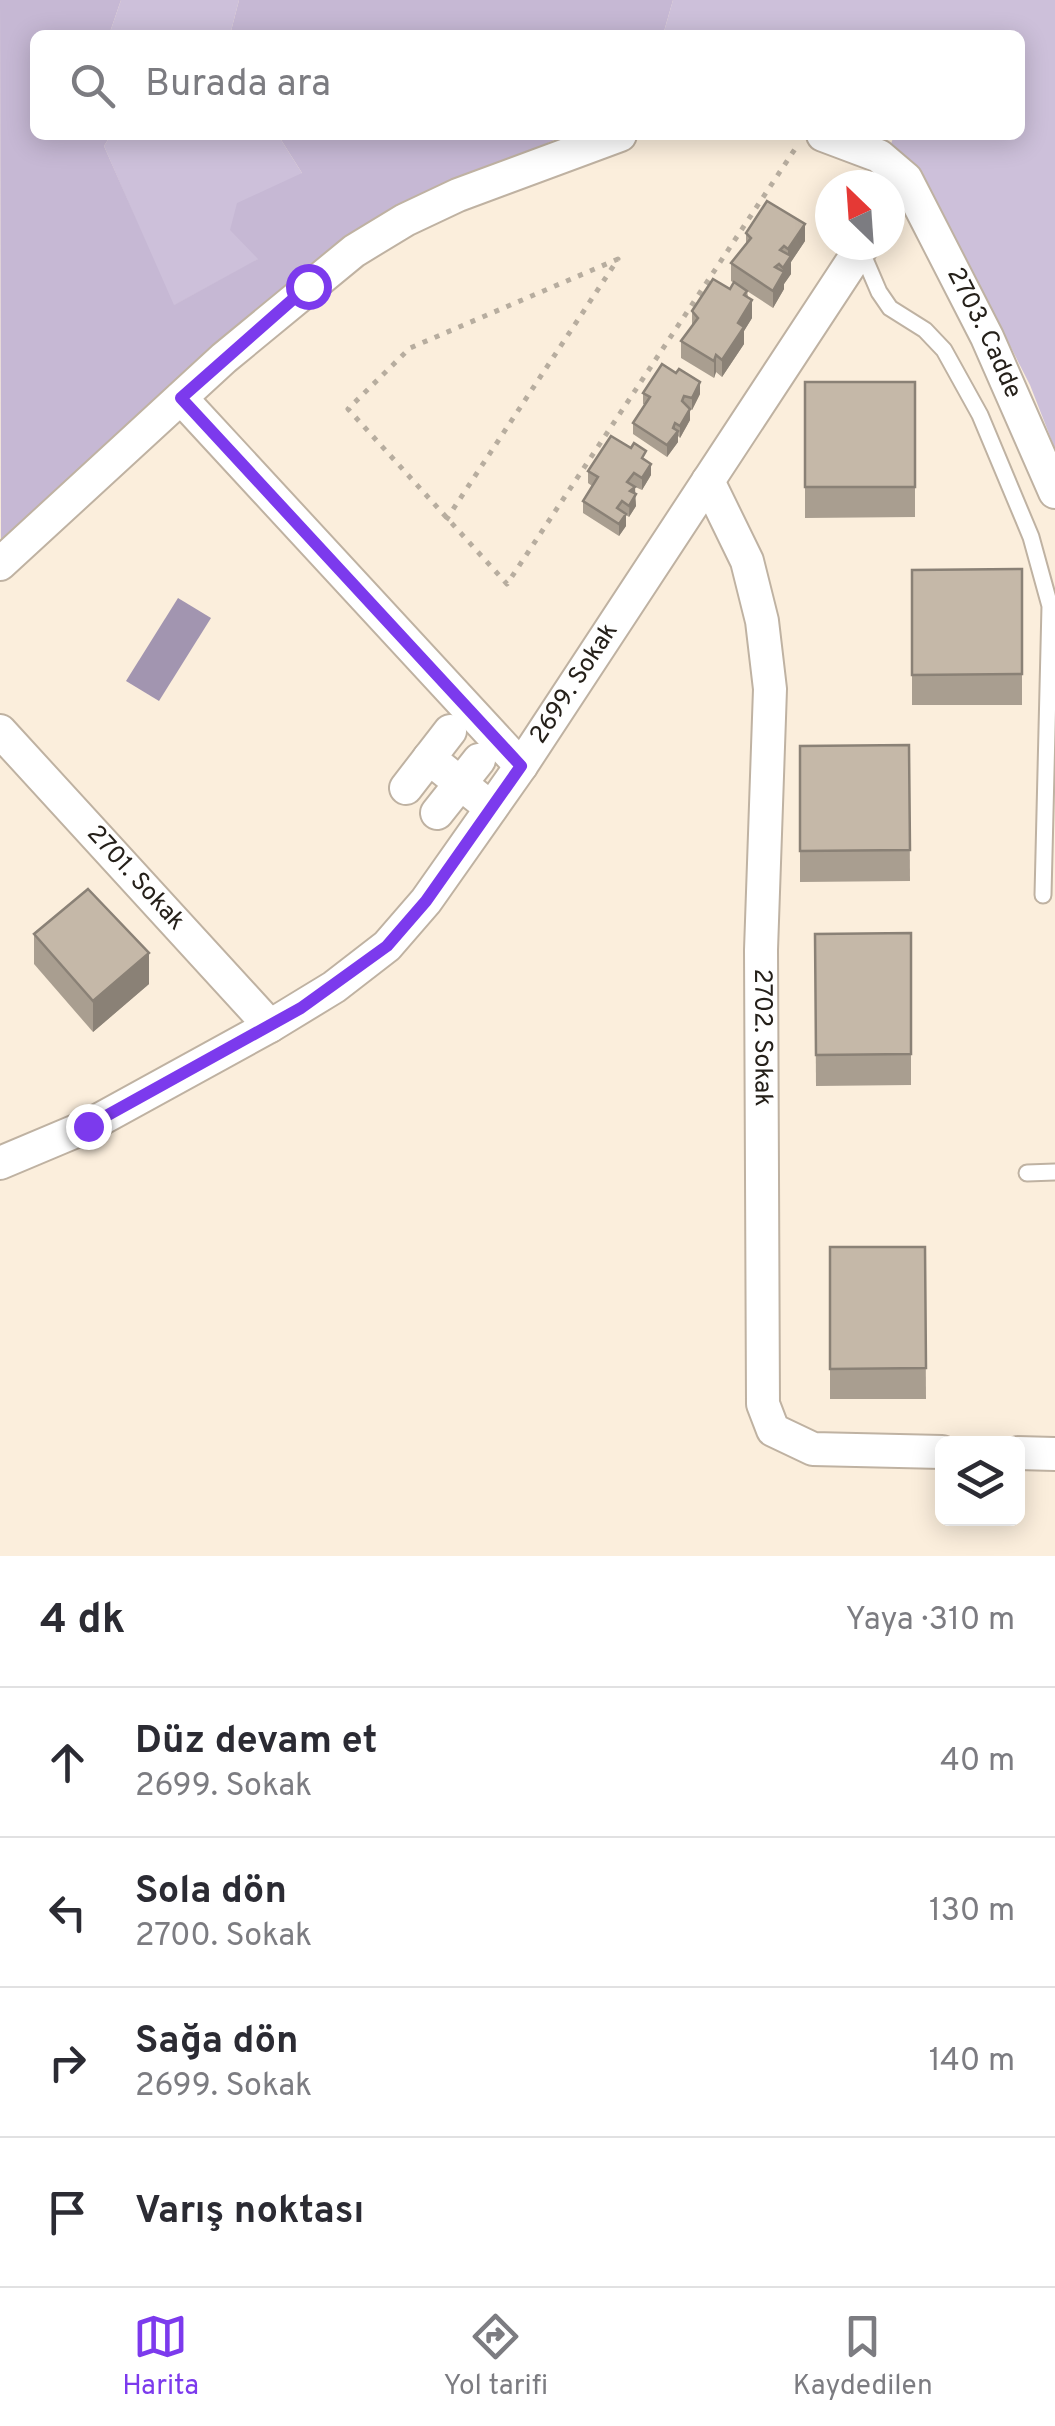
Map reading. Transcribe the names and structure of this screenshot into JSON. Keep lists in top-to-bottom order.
{
  "streets": {
    "street": [
      "2703. Cadde",
      "2699. Sokak",
      "2701. Sokak",
      "2702. Sokak"
    ]
  },
  "crossings": [
    ["2699. Sokak", "2701. Sokak"],
    ["2699. Sokak", "2702. Sokak"]
  ],
  "north": "top left",
  "page": {
    "search": "Burada ara",
    "heading": ["4 dk", "Yaya · 310 m"],
    "list": [
      ["Düz devam et", "2699. Sokak", "40 m"],
      ["Sola dön", "2700. Sokak", "130 m"],
      ["Sağa dön", "2699. Sokak", "140 m"],
      "Varış noktası"
    ],
    "nav": ["Harita", "Yol tarifi", "Kaydedilen"]
  }
}
